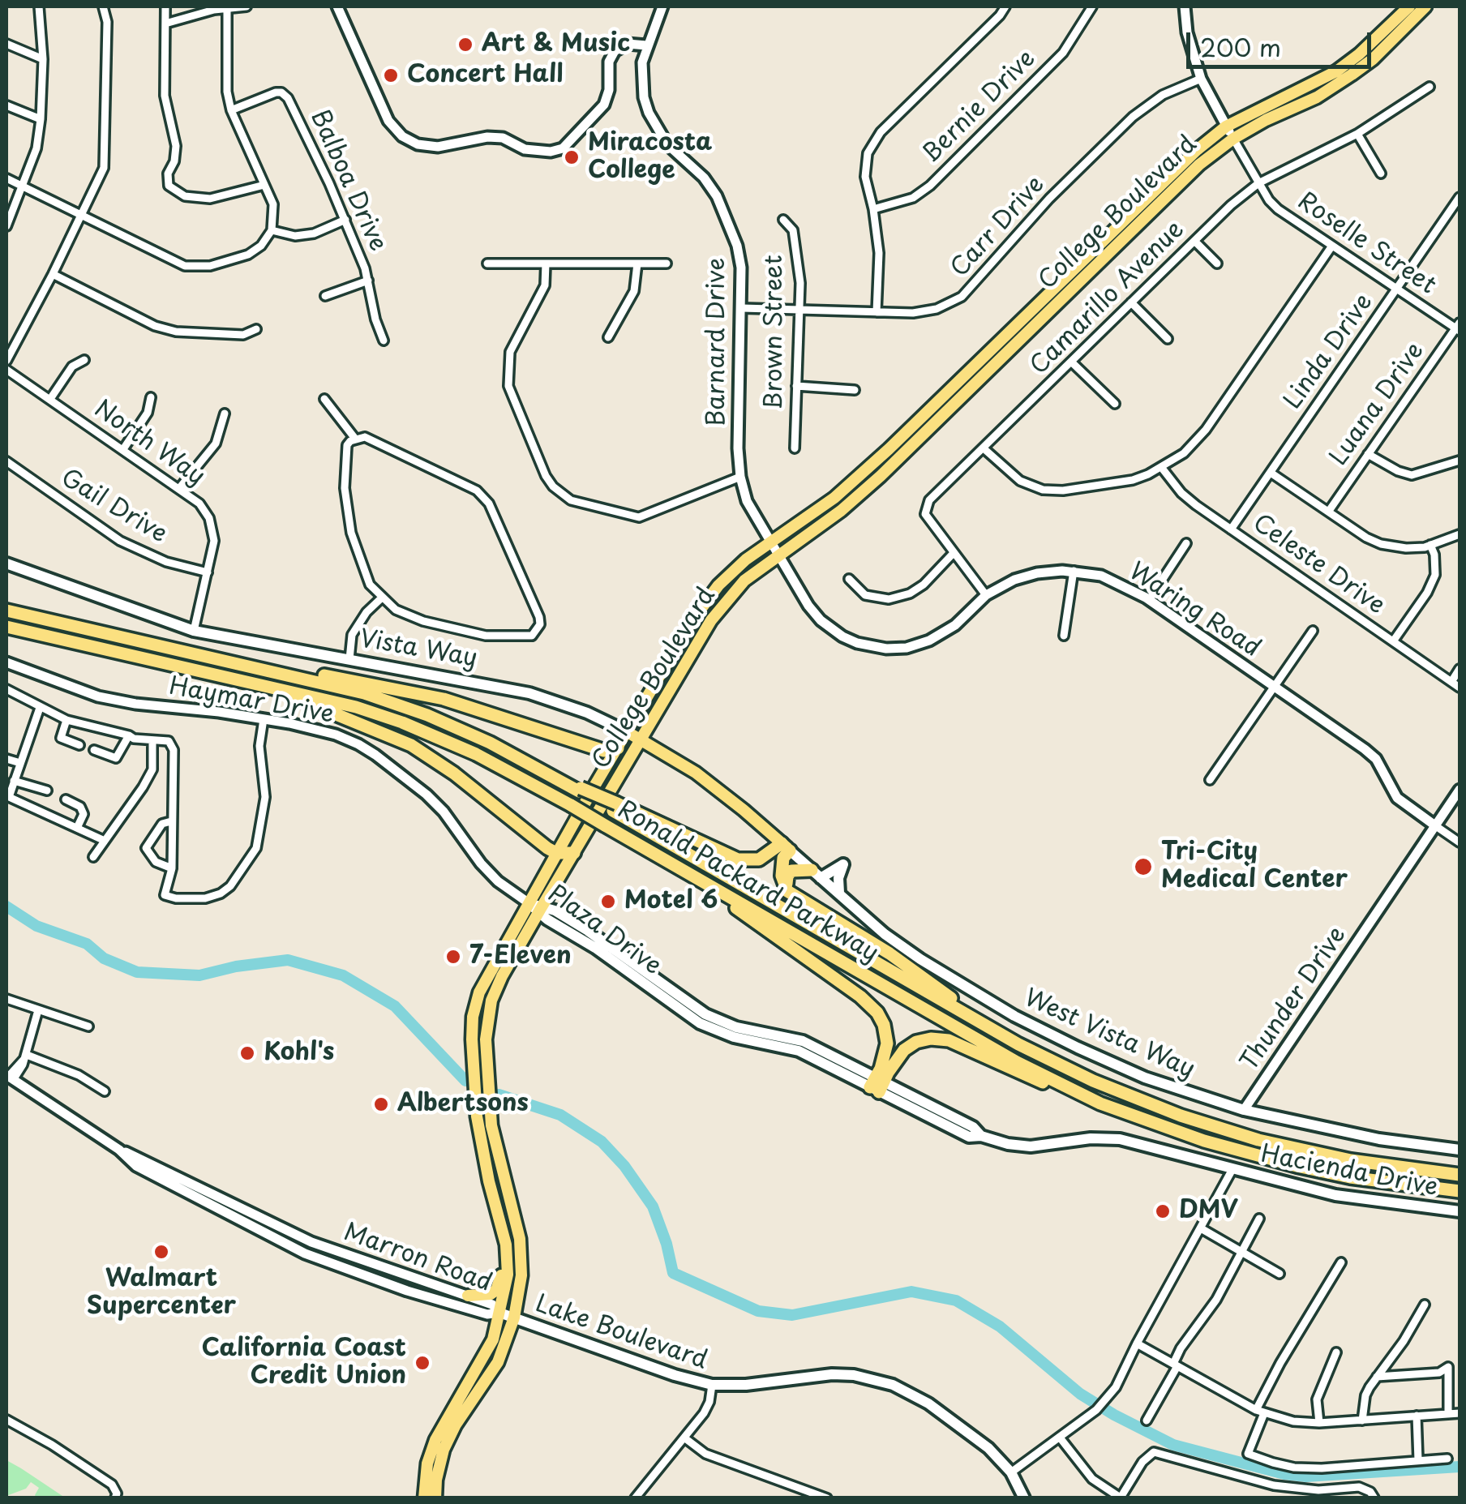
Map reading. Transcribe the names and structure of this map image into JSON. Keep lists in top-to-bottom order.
{
  "streets": {
    "highway": ["Ronald Packard Parkway"],
    "main road": [
      "College Boulevard",
      "Vista Way",
      "Plaza Drive",
      "West Vista Way",
      "Hacienda Drive",
      "Lake Boulevard"
    ],
    "street": [
      "Bernie Drive",
      "Balboa Drive",
      "Carr Drive",
      "Roselle Street",
      "Camarillo Avenue",
      "Brown Street",
      "Barnard Drive",
      "Linda Drive",
      "Luana Drive",
      "North Way",
      "Gail Drive",
      "Celeste Drive",
      "Waring Road",
      "Haymar Drive",
      "Thunder Drive",
      "Marron Road"
    ]
  },
  "crossings": [
    ["College Boulevard", "Roselle Street"],
    ["College Boulevard", "Barnard Drive"],
    ["College Boulevard", "Waring Road"],
    ["College Boulevard", "Vista Way"],
    ["College Boulevard", "Haymar Drive"],
    ["College Boulevard", "Plaza Drive"],
    ["College Boulevard", "Marron Road"],
    ["College Boulevard", "Lake Boulevard"],
    ["Carr Drive", "Roselle Street"],
    ["Carr Drive", "Brown Street"],
    ["Carr Drive", "Barnard Drive"],
    ["Roselle Street", "Camarillo Avenue"],
    ["Roselle Street", "Linda Drive"],
    ["Roselle Street", "Luana Drive"],
    ["Camarillo Avenue", "Waring Road"],
    ["Barnard Drive", "Waring Road"],
    ["Linda Drive", "Celeste Drive"],
    ["North Way", "Gail Drive"],
    ["North Way", "Vista Way"],
    ["Waring Road", "Thunder Drive"],
    ["Vista Way", "West Vista Way"],
    ["Haymar Drive", "Plaza Drive"],
    ["Plaza Drive", "Hacienda Drive"],
    ["Thunder Drive", "West Vista Way"],
    ["Marron Road", "Lake Boulevard"]
  ],
  "places": [
    "Art & Music",
    "Concert Hall",
    "Miracosta College",
    "Tri-City Medical Center",
    "Motel 6",
    "7-Eleven",
    "Kohl's",
    "Albertsons",
    "DMV",
    "Walmart Supercenter",
    "California Coast Credit Union"
  ],
  "scale_bar": "200 m"
}
